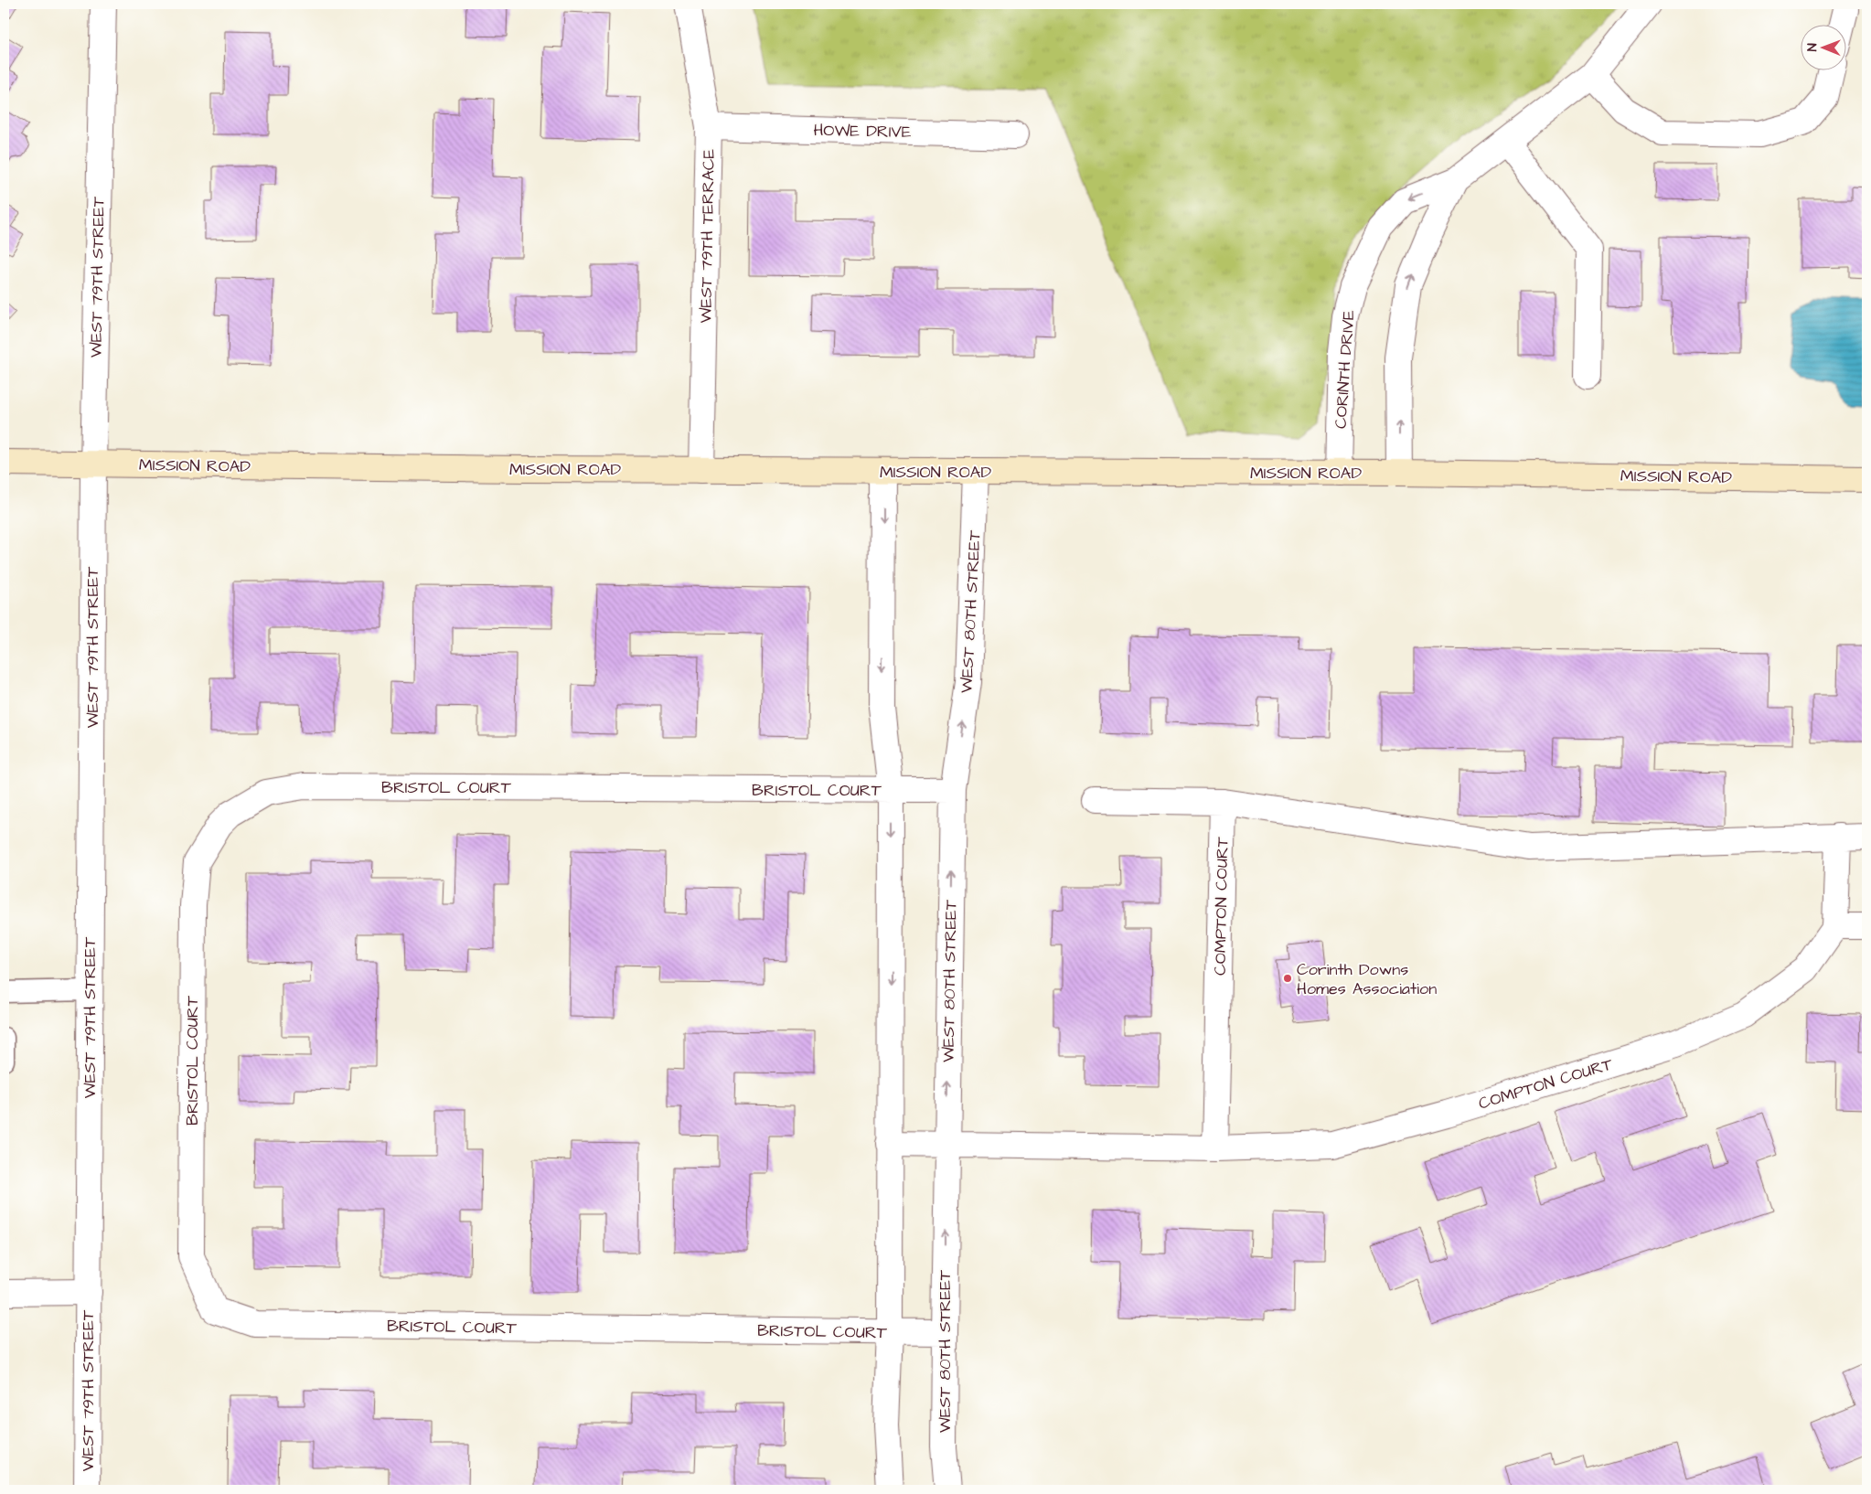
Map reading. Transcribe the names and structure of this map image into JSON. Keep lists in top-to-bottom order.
{
  "streets": {
    "main road": ["MISSION ROAD"],
    "street": [
      "HOWE DRIVE",
      "WEST 79TH TERRACE",
      "WEST 79TH STREET",
      "CORINTH DRIVE",
      "WEST 80TH STREET",
      "BRISTOL COURT",
      "COMPTON COURT"
    ]
  },
  "crossings": [
    ["HOWE DRIVE", "WEST 79TH TERRACE"],
    ["WEST 79TH TERRACE", "MISSION ROAD"],
    ["WEST 79TH STREET", "MISSION ROAD"],
    ["CORINTH DRIVE", "MISSION ROAD"],
    ["MISSION ROAD", "WEST 80TH STREET"],
    ["WEST 80TH STREET", "BRISTOL COURT"],
    ["WEST 80TH STREET", "COMPTON COURT"]
  ],
  "places": ["Corinth Downs Homes Association"],
  "north": "left"
}
